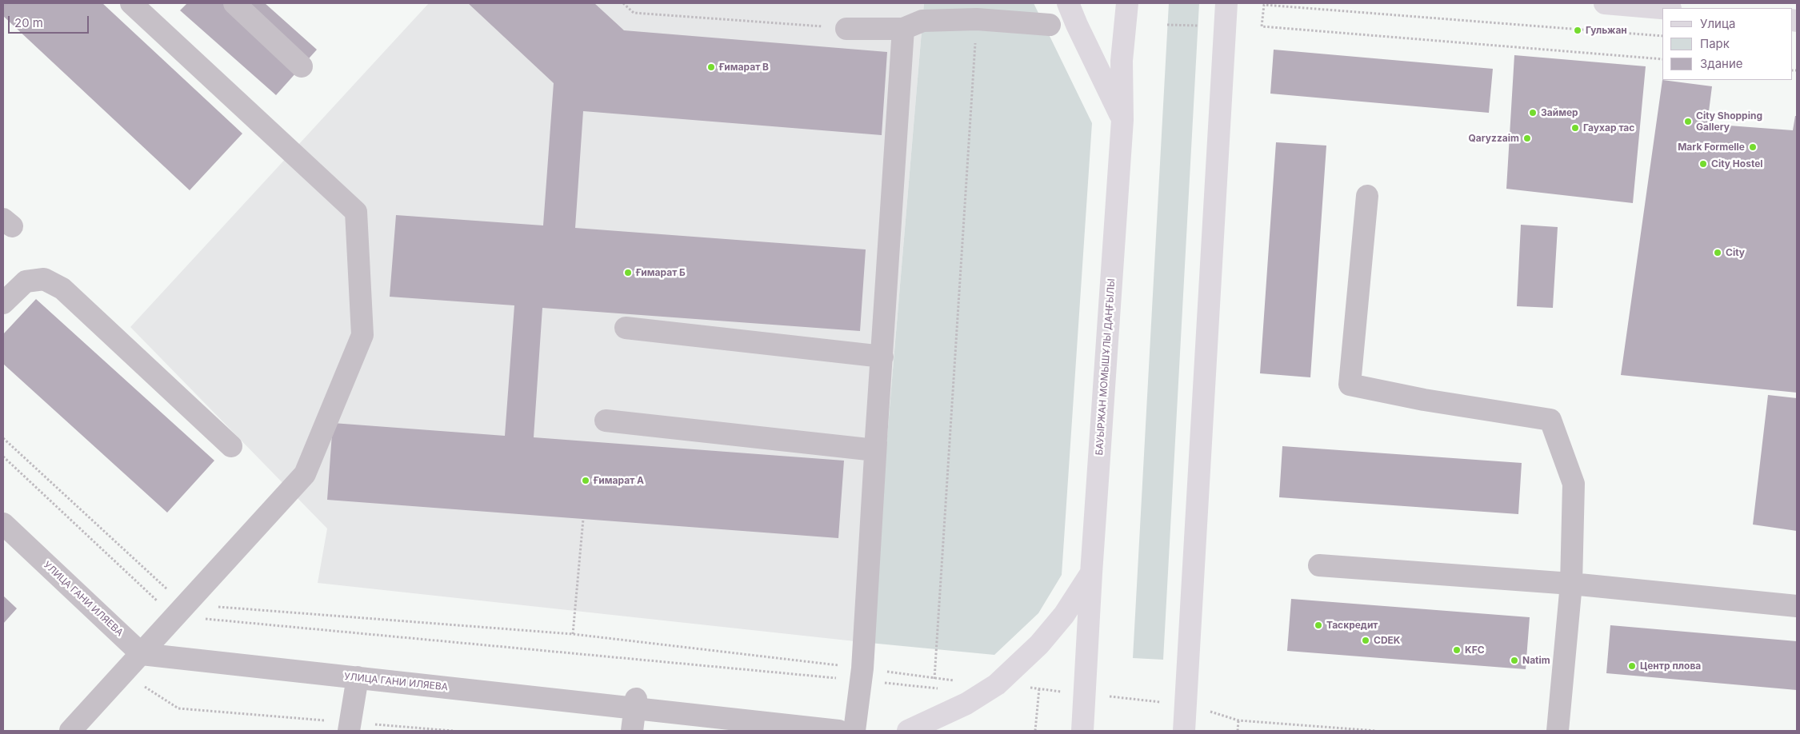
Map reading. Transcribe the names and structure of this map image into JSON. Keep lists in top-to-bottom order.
{
  "streets": {
    "main road": ["БАУЫРЖАН МОМЫШҰЛЫ ДАҢҒЫЛЫ"],
    "street": ["УЛИЦА ГАНИ ИЛЯЕВА"]
  },
  "places": [
    "Гульжан",
    "Ғимарат В",
    "Займер",
    "City Shopping Gallery",
    "Гаухар тас",
    "Qaryzzaim",
    "Mark Formelle",
    "City Hostel",
    "City",
    "Ғимарат Б",
    "Ғимарат А",
    "Таскредит",
    "CDEK",
    "KFC",
    "Natim",
    "Центр плова"
  ],
  "legend": ["Улица", "Парк", "Здание"],
  "scale_bar": "20 m"
}
